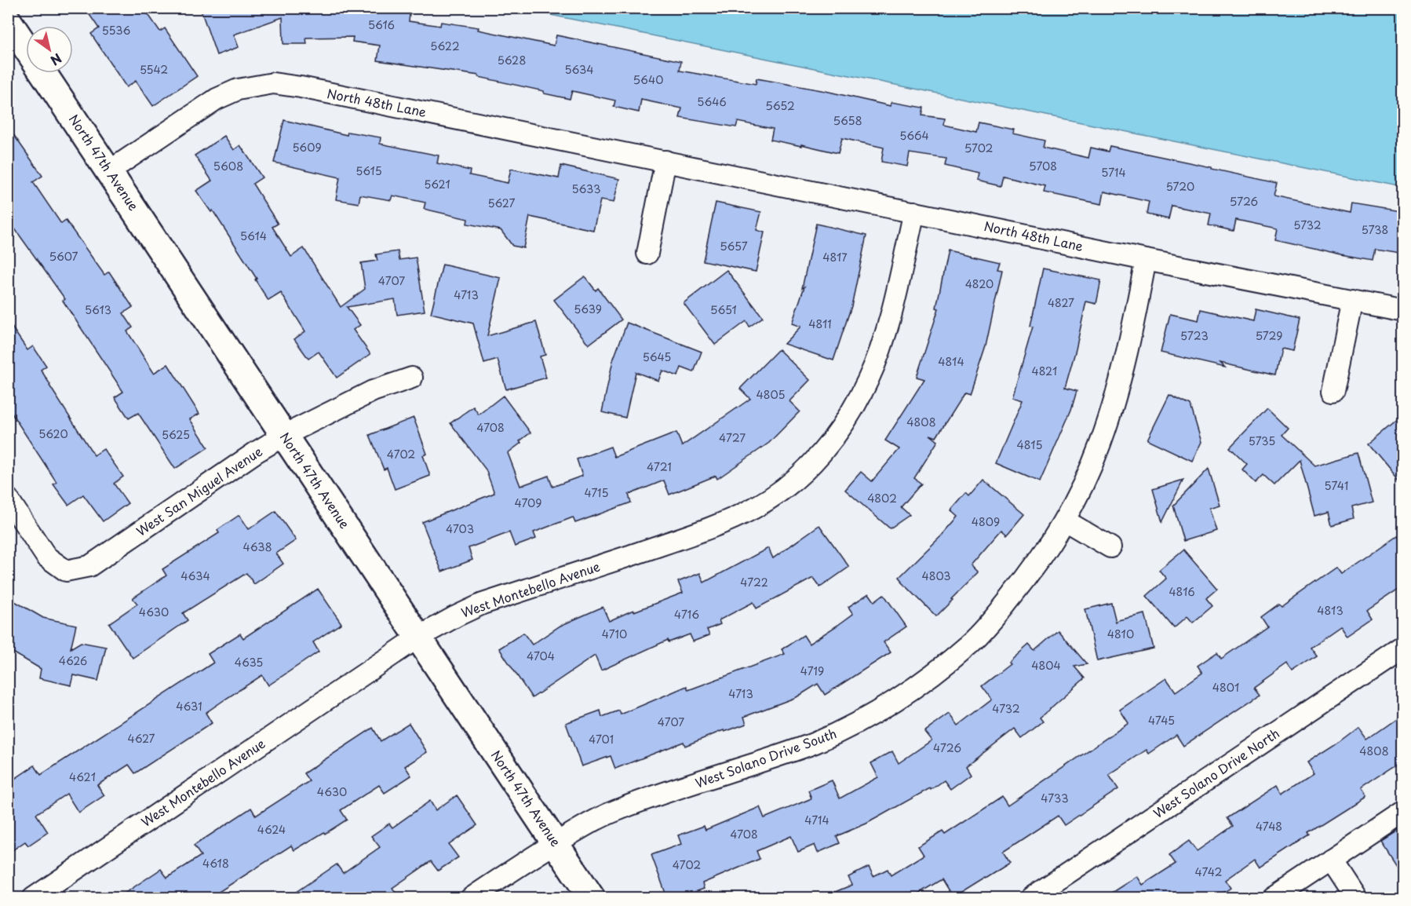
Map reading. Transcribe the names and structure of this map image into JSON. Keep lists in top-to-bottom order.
{
  "streets": {
    "street": [
      "North 48th Lane",
      "North 47th Avenue",
      "West San Miguel Avenue",
      "West Montebello Avenue",
      "West Solano Drive South",
      "West Solano Drive North"
    ]
  },
  "crossings": [
    ["North 48th Lane", "North 47th Avenue"],
    ["North 48th Lane", "West Montebello Avenue"],
    ["North 48th Lane", "West Solano Drive South"],
    ["North 47th Avenue", "West San Miguel Avenue"],
    ["North 47th Avenue", "West Montebello Avenue"],
    ["North 47th Avenue", "West Solano Drive South"]
  ],
  "house_numbers": [
    "5616",
    "5536",
    "5622",
    "5628",
    "5542",
    "5634",
    "5640",
    "5646",
    "5652",
    "5658",
    "5664",
    "5609",
    "5702",
    "5608",
    "5708",
    "5615",
    "5714",
    "5621",
    "5720",
    "5633",
    "5726",
    "5627",
    "5732",
    "5738",
    "5614",
    "5657",
    "5607",
    "4817",
    "4707",
    "4820",
    "4713",
    "4827",
    "5639",
    "5613",
    "5651",
    "4811",
    "5723",
    "5729",
    "5645",
    "4814",
    "4821",
    "4805",
    "4808",
    "4708",
    "5620",
    "5625",
    "4727",
    "5735",
    "4815",
    "4702",
    "4721",
    "5741",
    "4715",
    "4802",
    "4709",
    "4809",
    "4703",
    "4638",
    "4634",
    "4803",
    "4722",
    "4816",
    "4813",
    "4630",
    "4716",
    "4710",
    "4810",
    "4704",
    "4626",
    "4635",
    "4804",
    "4719",
    "4801",
    "4713",
    "4631",
    "4732",
    "4745",
    "4707",
    "4627",
    "4701",
    "4726",
    "4808",
    "4621",
    "4630",
    "4733",
    "4714",
    "4748",
    "4624",
    "4708",
    "4618",
    "4702",
    "4742"
  ],
  "north": "bottom right"
}
